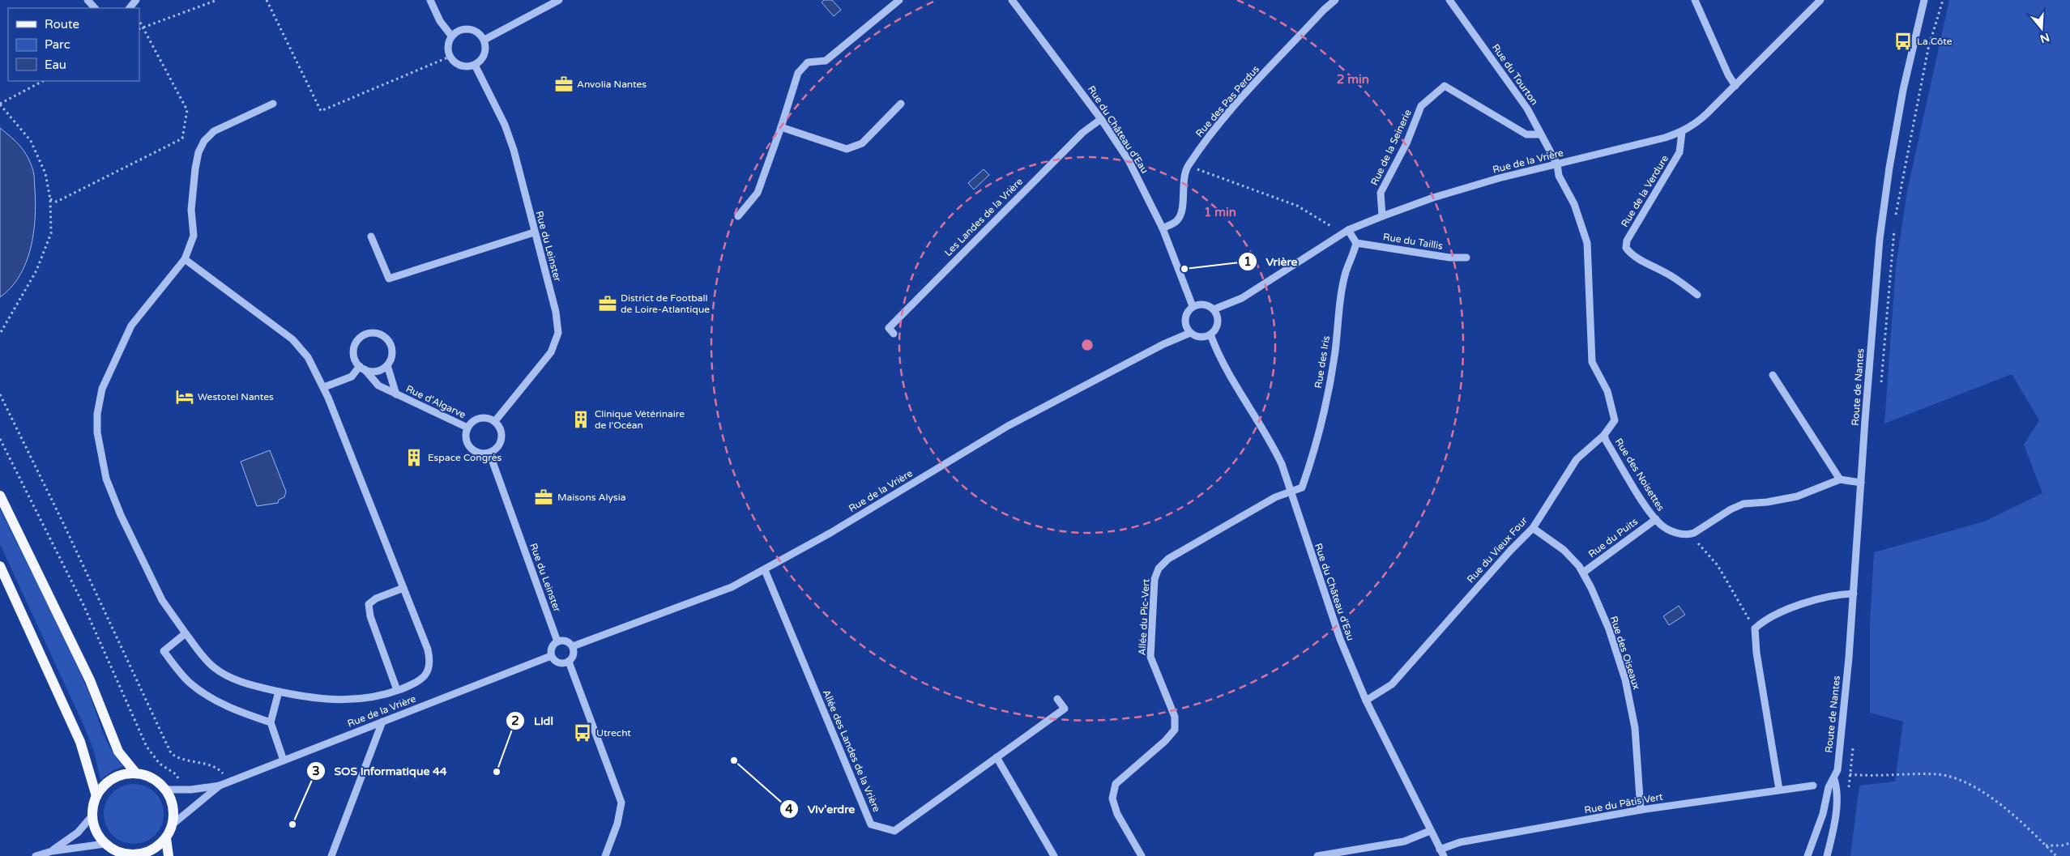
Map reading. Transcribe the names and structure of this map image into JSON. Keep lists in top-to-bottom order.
{
  "streets": {
    "street": [
      "Rue du Tourton",
      "Rue des Pas Perdus",
      "Rue du Château d'Eau",
      "Rue de la Seinerie",
      "Rue de la Vrière",
      "Rue de la Verdure",
      "Les Landes de la Vrière",
      "Rue du Taillis",
      "Rue du Leinster",
      "Rue des Iris",
      "Route de Nantes",
      "Rue d'Algarve",
      "Rue des Noisettes",
      "Rue du Puits",
      "Rue du Vieux Four",
      "Allée du Pic-Vert",
      "Rue des Oiseaux",
      "Allée des Landes de la Vrière",
      "Rue du Pâtis Vert"
    ]
  },
  "crossings": [
    ["Rue du Tourton", "Rue de la Seinerie"],
    ["Rue du Tourton", "Rue de la Vrière"],
    ["Rue du Tourton", "Rue du Vieux Four"],
    ["Rue des Pas Perdus", "Rue du Château d'Eau"],
    ["Rue du Château d'Eau", "Rue de la Vrière"],
    ["Rue du Château d'Eau", "Les Landes de la Vrière"],
    ["Rue du Château d'Eau", "Rue des Iris"],
    ["Rue du Château d'Eau", "Rue du Vieux Four"],
    ["Rue du Château d'Eau", "Allée du Pic-Vert"],
    ["Rue du Château d'Eau", "Rue du Pâtis Vert"],
    ["Rue de la Seinerie", "Rue de la Vrière"],
    ["Rue de la Vrière", "Rue de la Verdure"],
    ["Rue de la Vrière", "Rue du Leinster"],
    ["Rue de la Vrière", "Rue du Vieux Four"],
    ["Rue de la Vrière", "Allée des Landes de la Vrière"],
    ["Rue du Taillis", "Rue des Iris"],
    ["Rue du Leinster", "Rue d'Algarve"],
    ["Rue des Iris", "Allée du Pic-Vert"],
    ["Rue des Noisettes", "Rue du Puits"],
    ["Rue des Noisettes", "Rue du Vieux Four"],
    ["Rue du Puits", "Rue des Oiseaux"],
    ["Rue du Vieux Four", "Rue des Oiseaux"],
    ["Rue des Oiseaux", "Rue du Pâtis Vert"]
  ],
  "places": {
    "bus stop": ["La Côte", "Utrecht"],
    "office": ["Anvolia Nantes", "District de Football de Loire-Atlantique", "Maisons Alysia"],
    "other": [
      "Vrière",
      "Viv'erdre",
      "Lidl",
      "SOS Informatique 44"
    ],
    "hotel": ["Westotel Nantes"],
    "building": ["Clinique Vétérinaire de l'Océan", "Espace Congrès"]
  },
  "legend": ["Route", "Parc", "Eau"],
  "north": "bottom",
  "rings": ["2 min", "1 min"]
}
